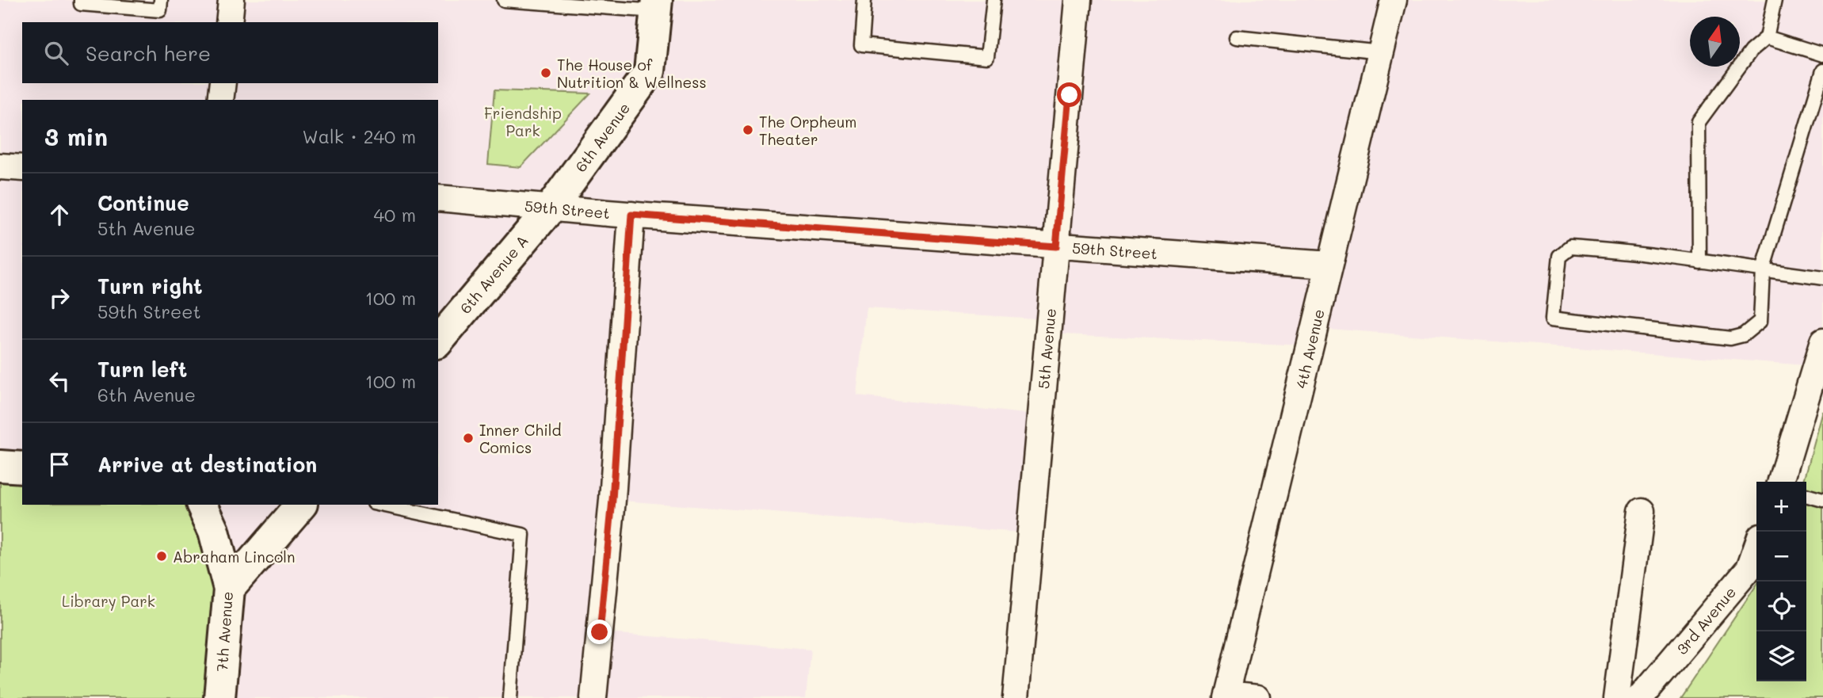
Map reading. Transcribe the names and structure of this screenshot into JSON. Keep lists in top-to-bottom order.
{
  "streets": {
    "street": [
      "6th Avenue",
      "59th Street",
      "6th Avenue A",
      "5th Avenue",
      "4th Avenue",
      "3rd Avenue",
      "7th Avenue"
    ]
  },
  "crossings": [
    ["6th Avenue", "59th Street"],
    ["6th Avenue", "6th Avenue A"],
    ["59th Street", "6th Avenue A"],
    ["59th Street", "5th Avenue"],
    ["59th Street", "4th Avenue"]
  ],
  "parks": ["Friendship Park", "Library Park"],
  "places": [
    "The House of Nutrition & Wellness",
    "The Orpheum Theater",
    "Inner Child Comics",
    "Abraham Lincoln"
  ],
  "north": "top",
  "page": {
    "search": "Search here",
    "heading": ["3 min", "Walk · 240 m"],
    "list": [
      ["Continue", "5th Avenue", "40 m"],
      ["Turn right", "59th Street", "100 m"],
      ["Turn left", "6th Avenue", "100 m"],
      "Arrive at destination"
    ],
    "map_buttons": ["+", "−"]
  }
}
